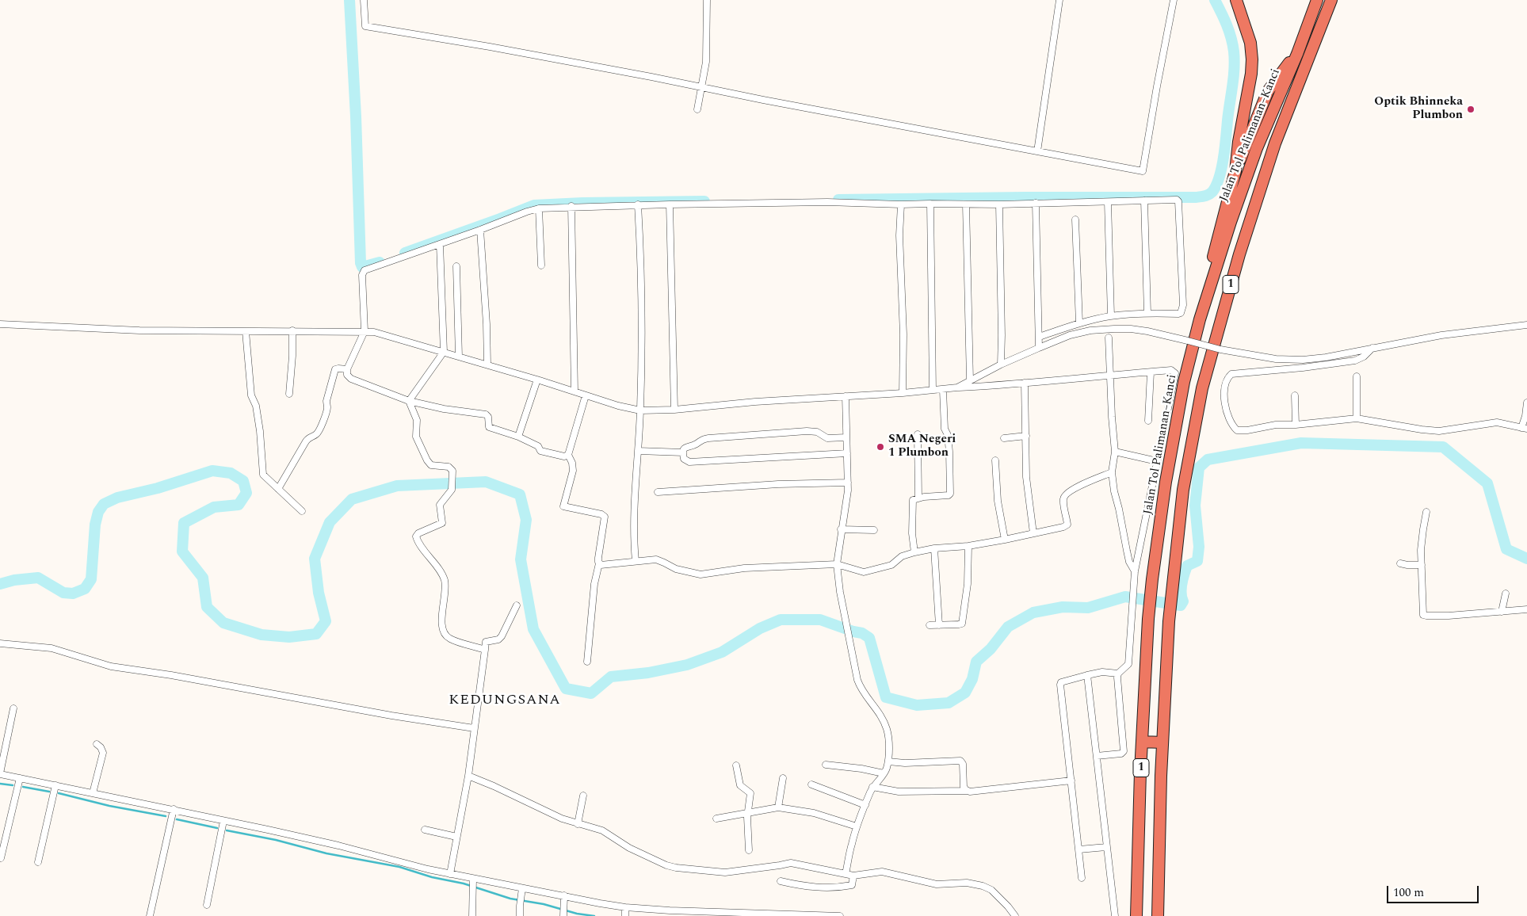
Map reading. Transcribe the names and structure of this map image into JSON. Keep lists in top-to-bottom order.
{
  "streets": {
    "highway": ["Jalan Tol Palimanan–Kanci", "1"]
  },
  "districts": ["KEDUNGSANA"],
  "places": ["Optik Bhinneka Plumbon", "SMA Negeri 1 Plumbon"],
  "scale_bar": "100 m"
}
